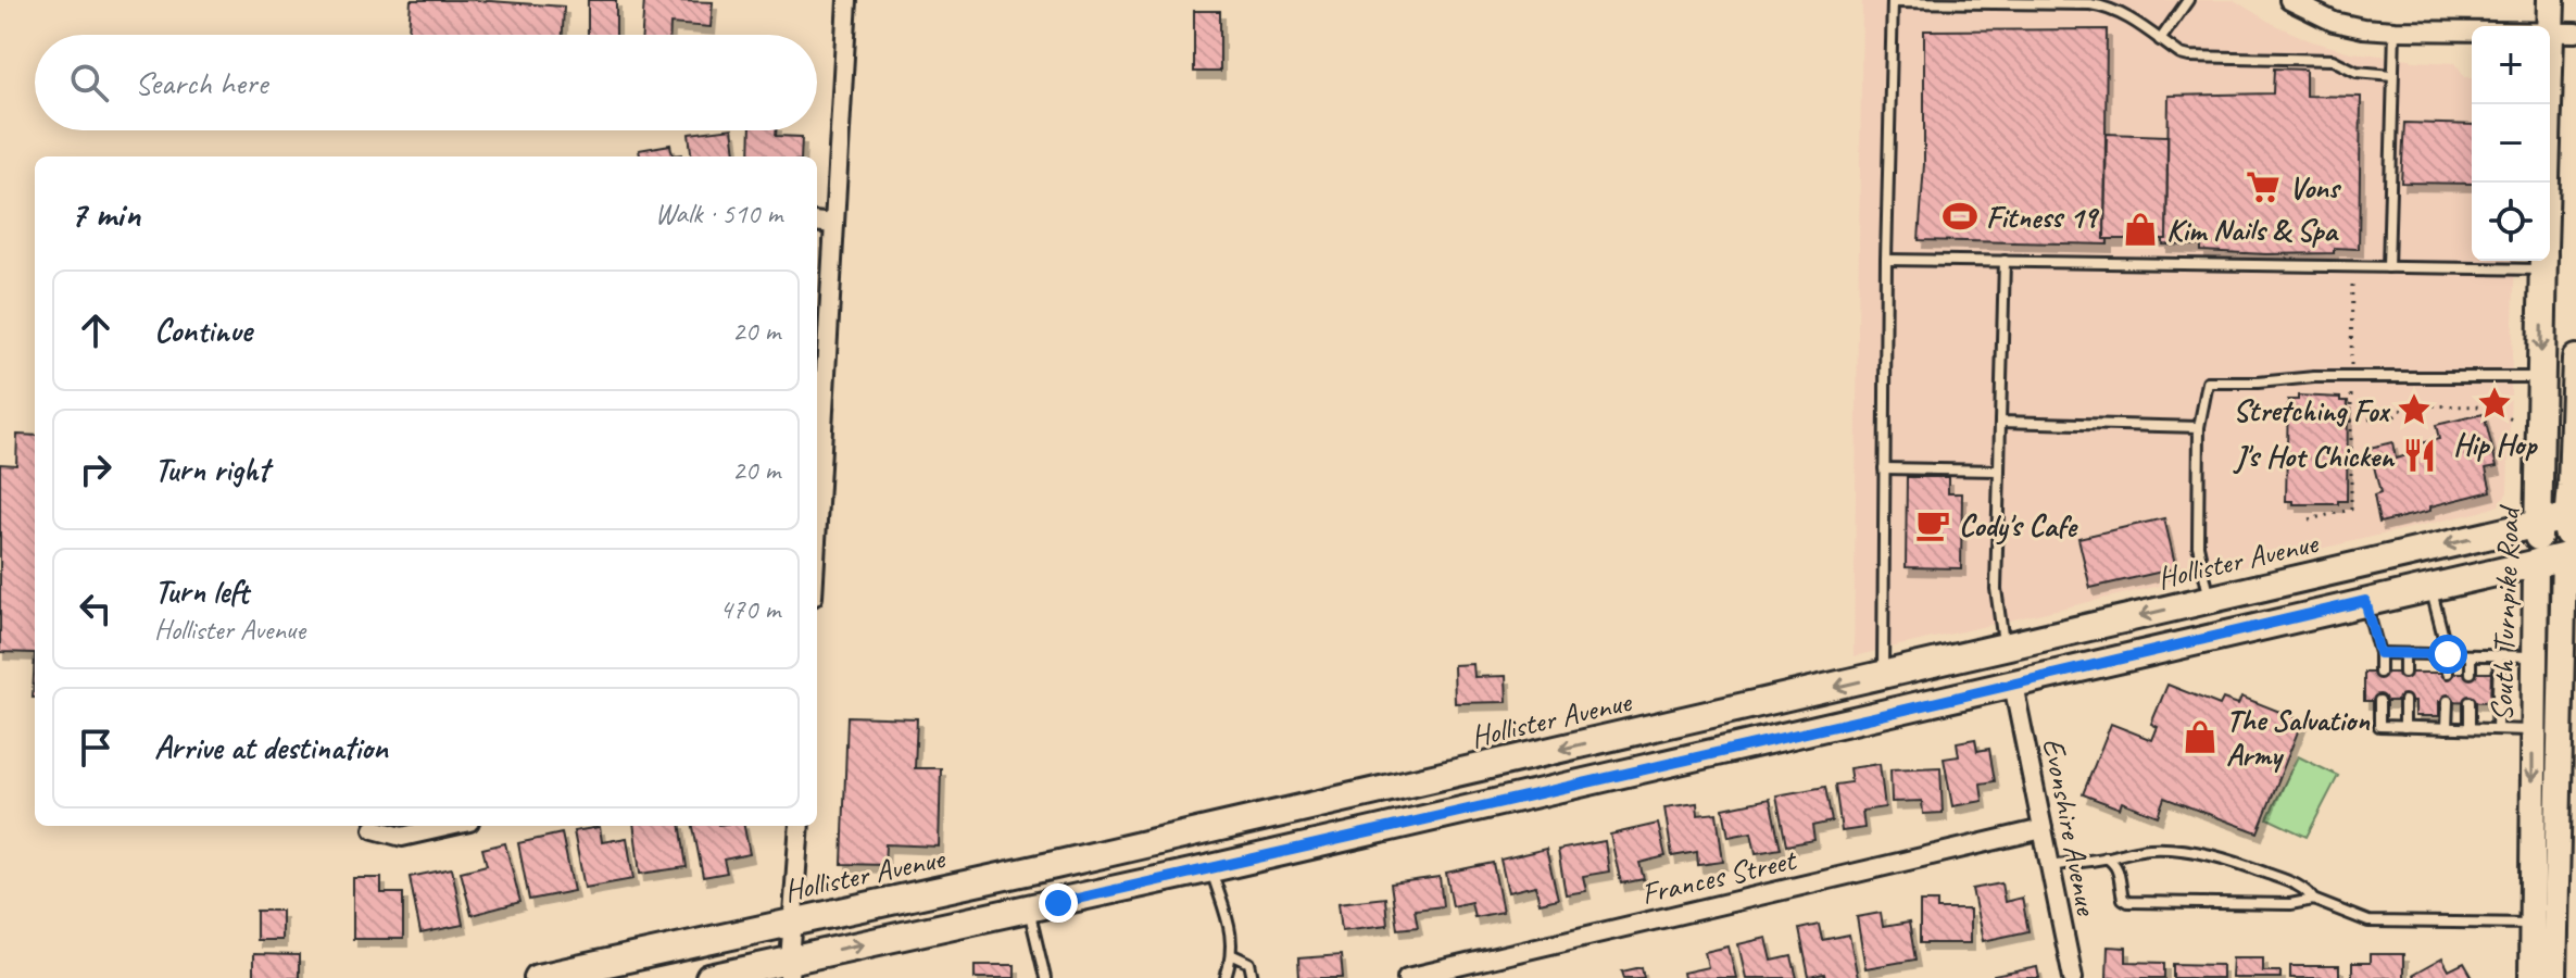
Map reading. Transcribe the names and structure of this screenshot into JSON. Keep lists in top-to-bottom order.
{
  "streets": {
    "main road": ["Hollister Avenue", "South Turnpike Road"],
    "street": ["Evonshire Avenue", "Frances Street"]
  },
  "crossings": [
    ["Hollister Avenue", "South Turnpike Road"],
    ["Evonshire Avenue", "Frances Street"]
  ],
  "places": {
    "supermarket": ["Vons"],
    "sports": ["Fitness 19"],
    "shop": ["Kim Nails & Spa", "The Salvation Army"],
    "place": ["Hip Hop", "Stretching Fox"],
    "restaurant": ["J's Hot Chicken"],
    "cafe": ["Cody's Cafe"]
  },
  "page": {
    "map_buttons": ["+", "−"],
    "search": "Search here",
    "heading": ["7 min", "Walk · 510 m"],
    "list": [
      ["Continue", "20 m"],
      ["Turn right", "20 m"],
      ["Turn left", "Hollister Avenue", "470 m"],
      "Arrive at destination"
    ]
  }
}
